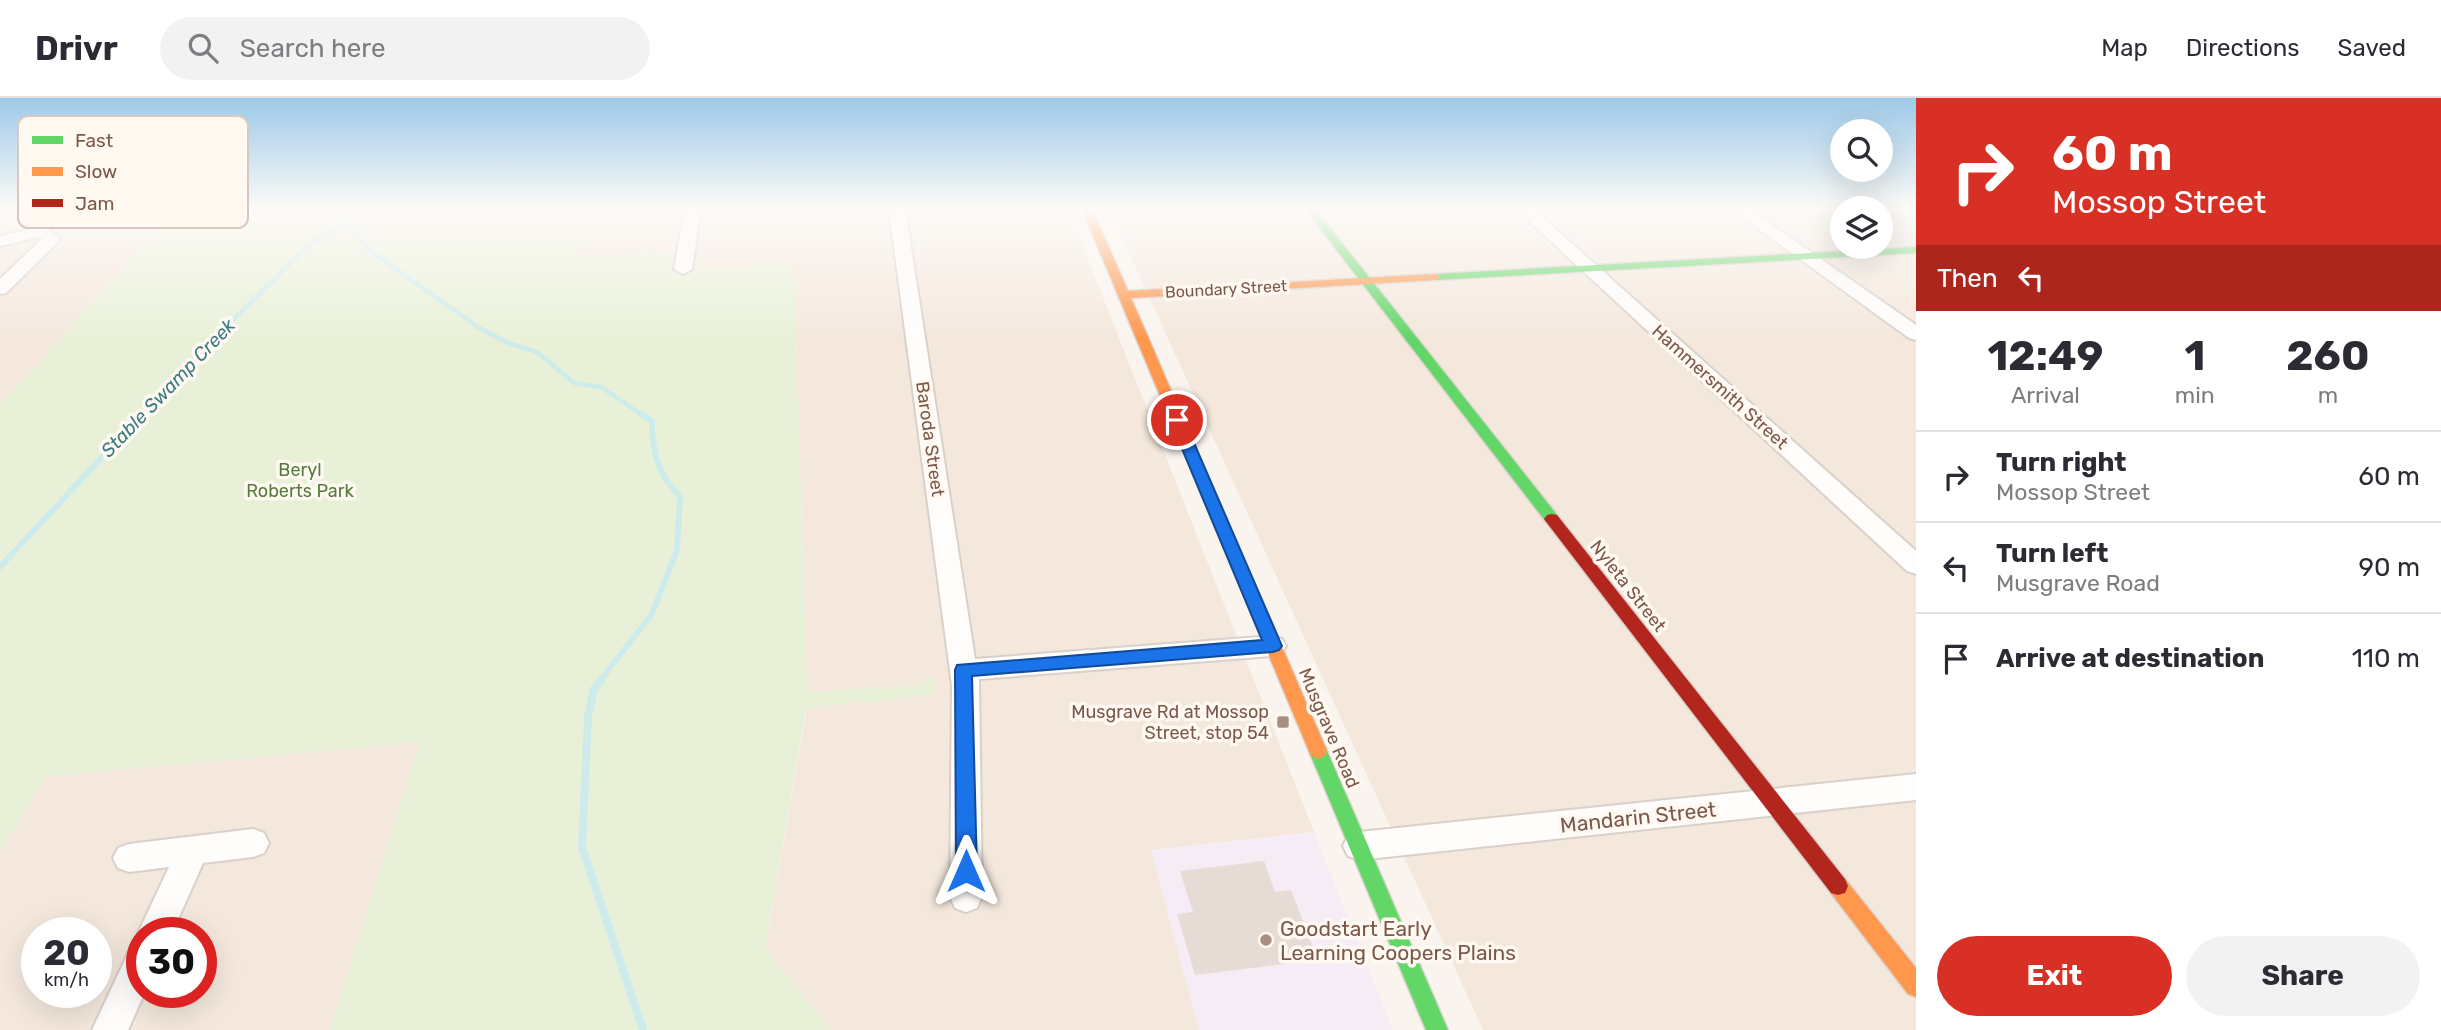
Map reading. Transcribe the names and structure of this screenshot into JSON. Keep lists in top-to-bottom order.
{
  "streets": {
    "street": [
      "Boundary Street",
      "Hammersmith Street",
      "Baroda Street",
      "Nyleta Street",
      "Musgrave Road",
      "Mandarin Street"
    ]
  },
  "crossings": [
    ["Boundary Street", "Hammersmith Street"],
    ["Boundary Street", "Nyleta Street"],
    ["Boundary Street", "Musgrave Road"],
    ["Nyleta Street", "Mandarin Street"],
    ["Musgrave Road", "Mandarin Street"]
  ],
  "water": ["Stable Swamp Creek"],
  "parks": ["Beryl Roberts Park"],
  "places": {
    "transit": ["Musgrave Rd at Mossop Street, stop 54"],
    "other": ["Goodstart Early Learning Coopers Plains"]
  },
  "legend": ["Fast", "Slow", "Jam"],
  "page": {
    "header": "Drivr",
    "search": "Search here",
    "nav": ["Map", "Directions", "Saved"],
    "turn": ["60 m", "Mossop Street"],
    "then": "Then",
    "eta": [
      "12:49",
      "Arrival",
      "1",
      "min",
      "260",
      "m"
    ],
    "list": [
      {
        "name": "Turn right",
        "note": "Mossop Street",
        "value": "60 m"
      },
      {
        "name": "Turn left",
        "note": "Musgrave Road",
        "value": "90 m"
      },
      {
        "name": "Arrive at destination",
        "value": "110 m"
      }
    ],
    "speed": "20 km/h",
    "limit": "30",
    "buttons": ["Exit", "Share"]
  }
}
